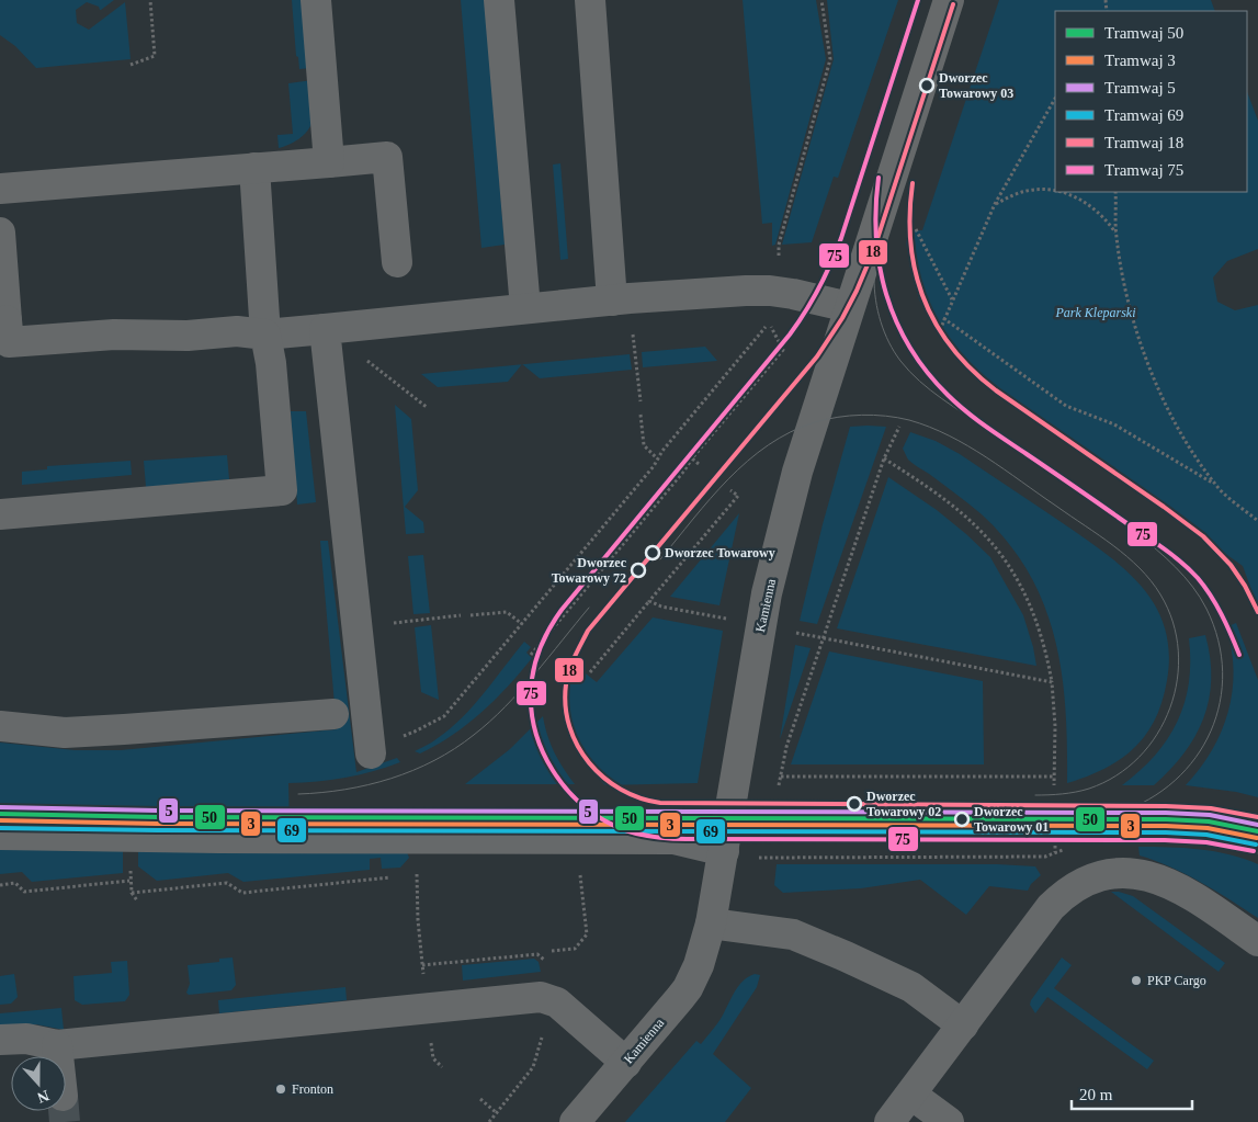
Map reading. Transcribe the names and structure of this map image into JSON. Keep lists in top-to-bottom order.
{
  "streets": {
    "street": ["Kamienna"]
  },
  "parks": ["Park Kleparski"],
  "places": [
    "Dworzec Towarowy 03",
    "Dworzec Towarowy",
    "Dworzec Towarowy 72",
    "Dworzec Towarowy 02",
    "Dworzec Towarowy 01",
    "PKP Cargo",
    "Fronton"
  ],
  "lines": [
    "tram line 75",
    "tram line 18",
    "tram line 5",
    "tram line 50",
    "tram line 3",
    "tram line 69"
  ],
  "legend": [
    "Tramwaj 50",
    "Tramwaj 3",
    "Tramwaj 5",
    "Tramwaj 69",
    "Tramwaj 18",
    "Tramwaj 75"
  ],
  "scale_bar": "20 m",
  "north": "bottom"
}
